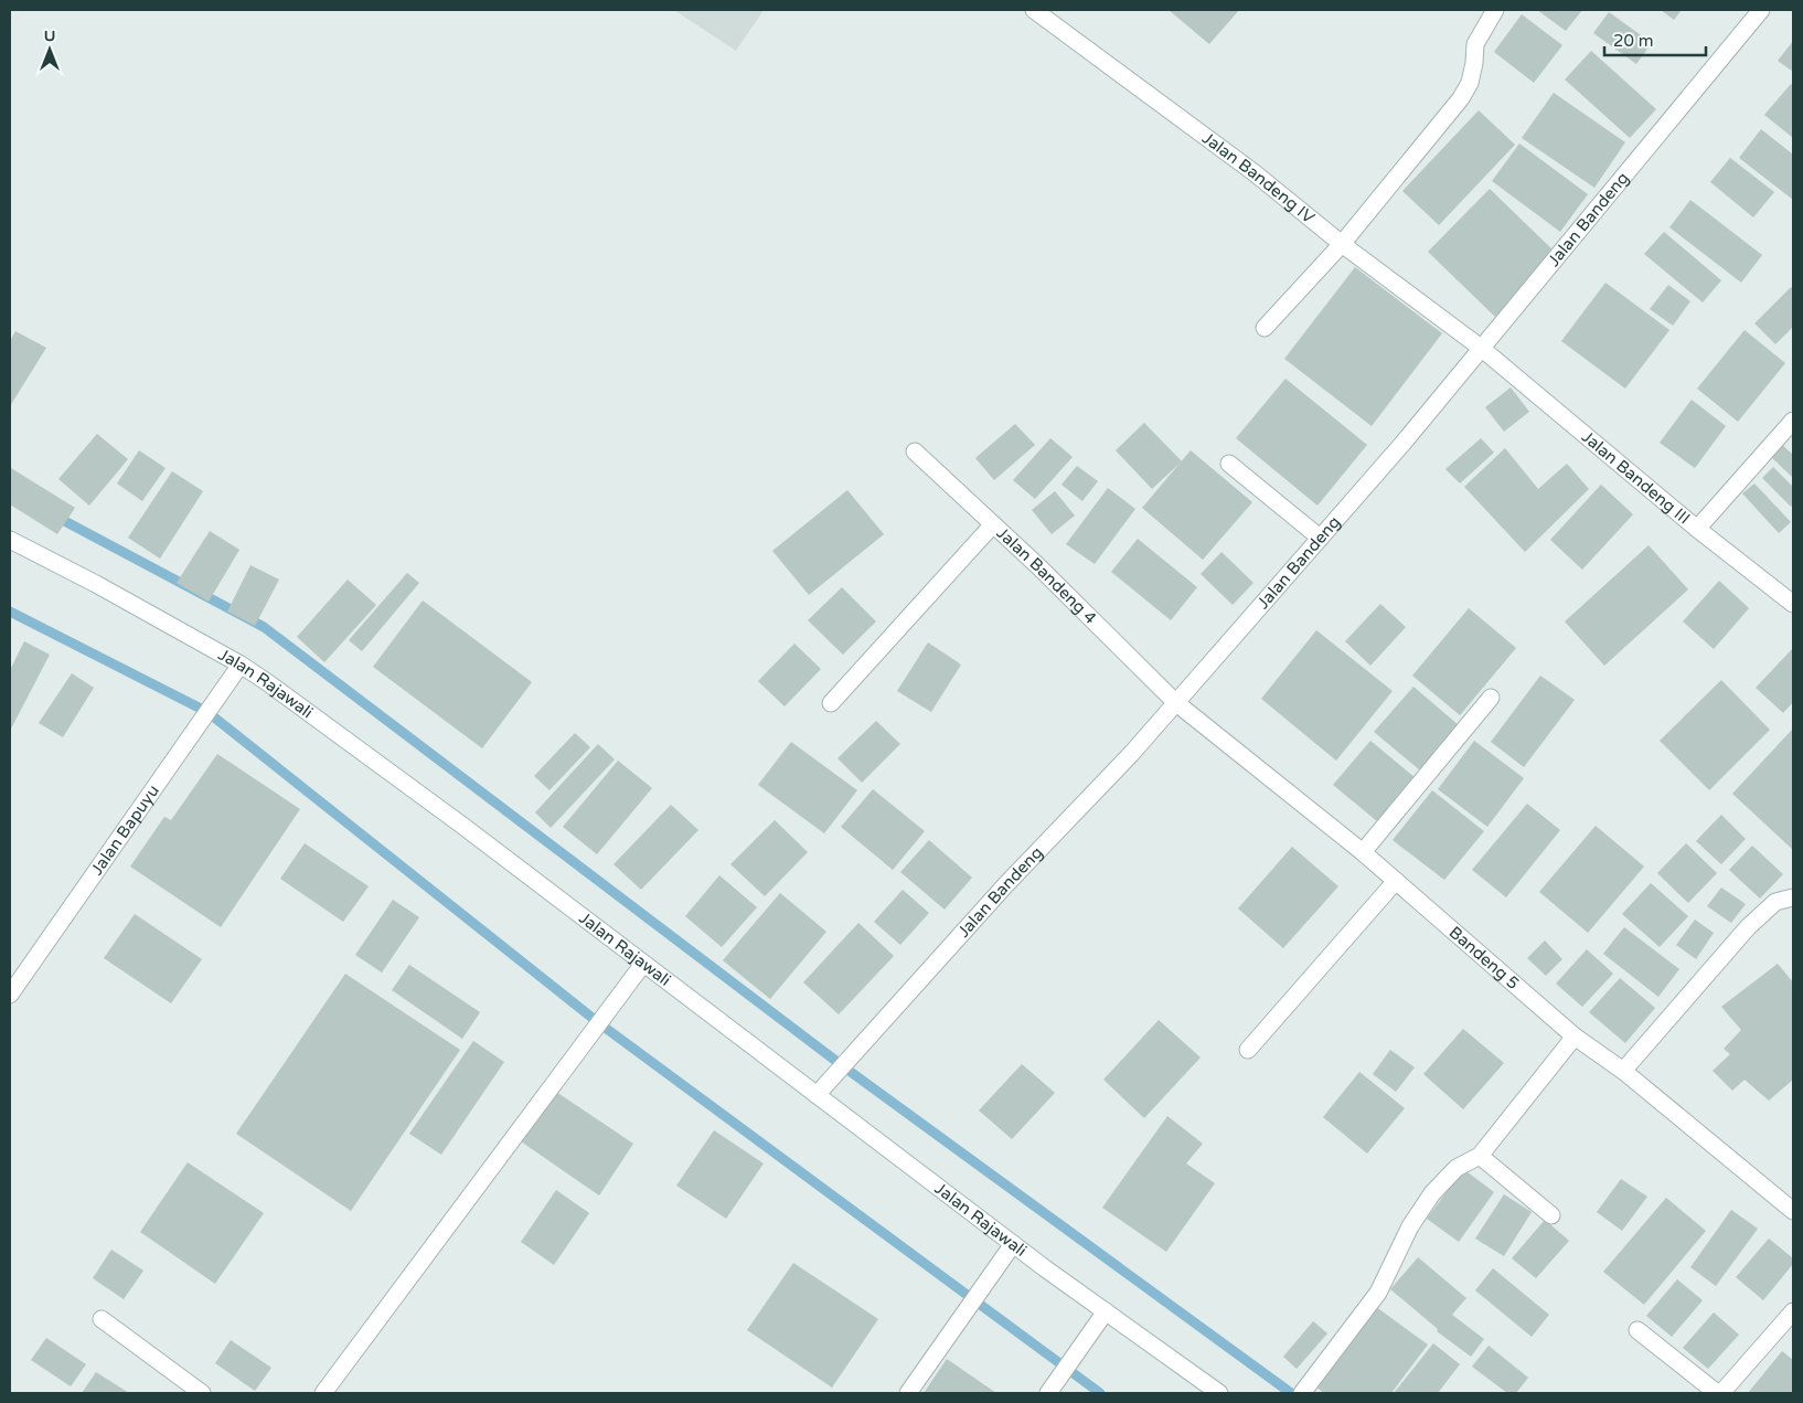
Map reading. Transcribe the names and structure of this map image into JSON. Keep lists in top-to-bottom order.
{
  "streets": {
    "street": [
      "Jalan Bandeng IV",
      "Jalan Bandeng",
      "Jalan Bandeng III",
      "Jalan Bandeng 4",
      "Jalan Rajawali",
      "Jalan Bapuyu",
      "Bandeng 5"
    ]
  },
  "crossings": [
    ["Jalan Bandeng IV", "Jalan Bandeng"],
    ["Jalan Bandeng IV", "Jalan Bandeng III"],
    ["Jalan Bandeng", "Jalan Bandeng III"],
    ["Jalan Bandeng", "Jalan Bandeng 4"],
    ["Jalan Bandeng", "Jalan Rajawali"],
    ["Jalan Bandeng", "Bandeng 5"],
    ["Jalan Bandeng 4", "Bandeng 5"],
    ["Jalan Rajawali", "Jalan Bapuyu"]
  ],
  "scale_bar": "20 m",
  "north": "top"
}
